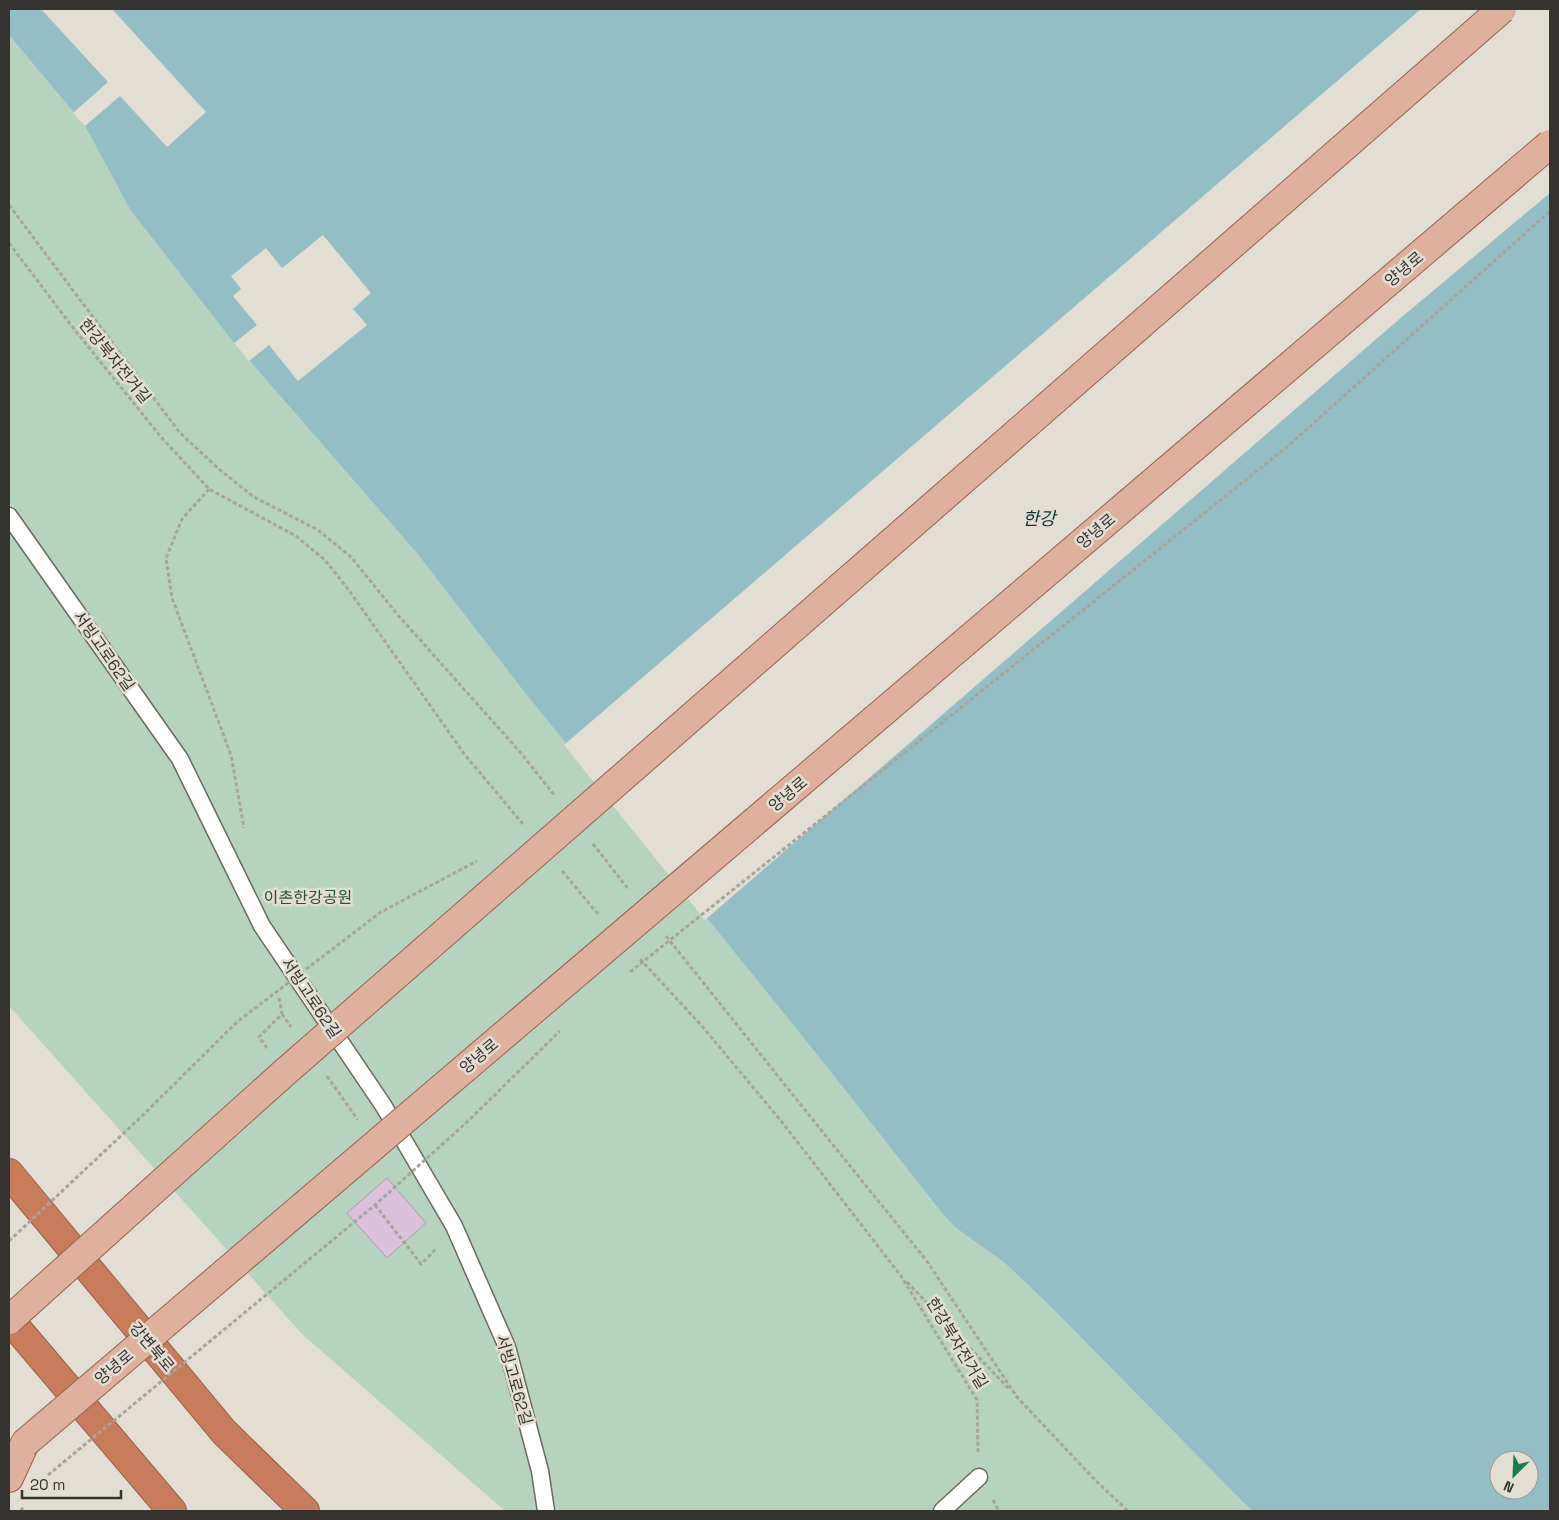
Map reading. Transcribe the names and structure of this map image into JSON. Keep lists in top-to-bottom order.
{
  "streets": {
    "highway": ["강변북로"],
    "main road": ["양녕로"],
    "lane": ["서빙고로62길"],
    "path": ["한강북자전거길"]
  },
  "water": ["한강"],
  "parks": ["이촌한강공원"],
  "scale_bar": "20 m",
  "north": "bottom left"
}
